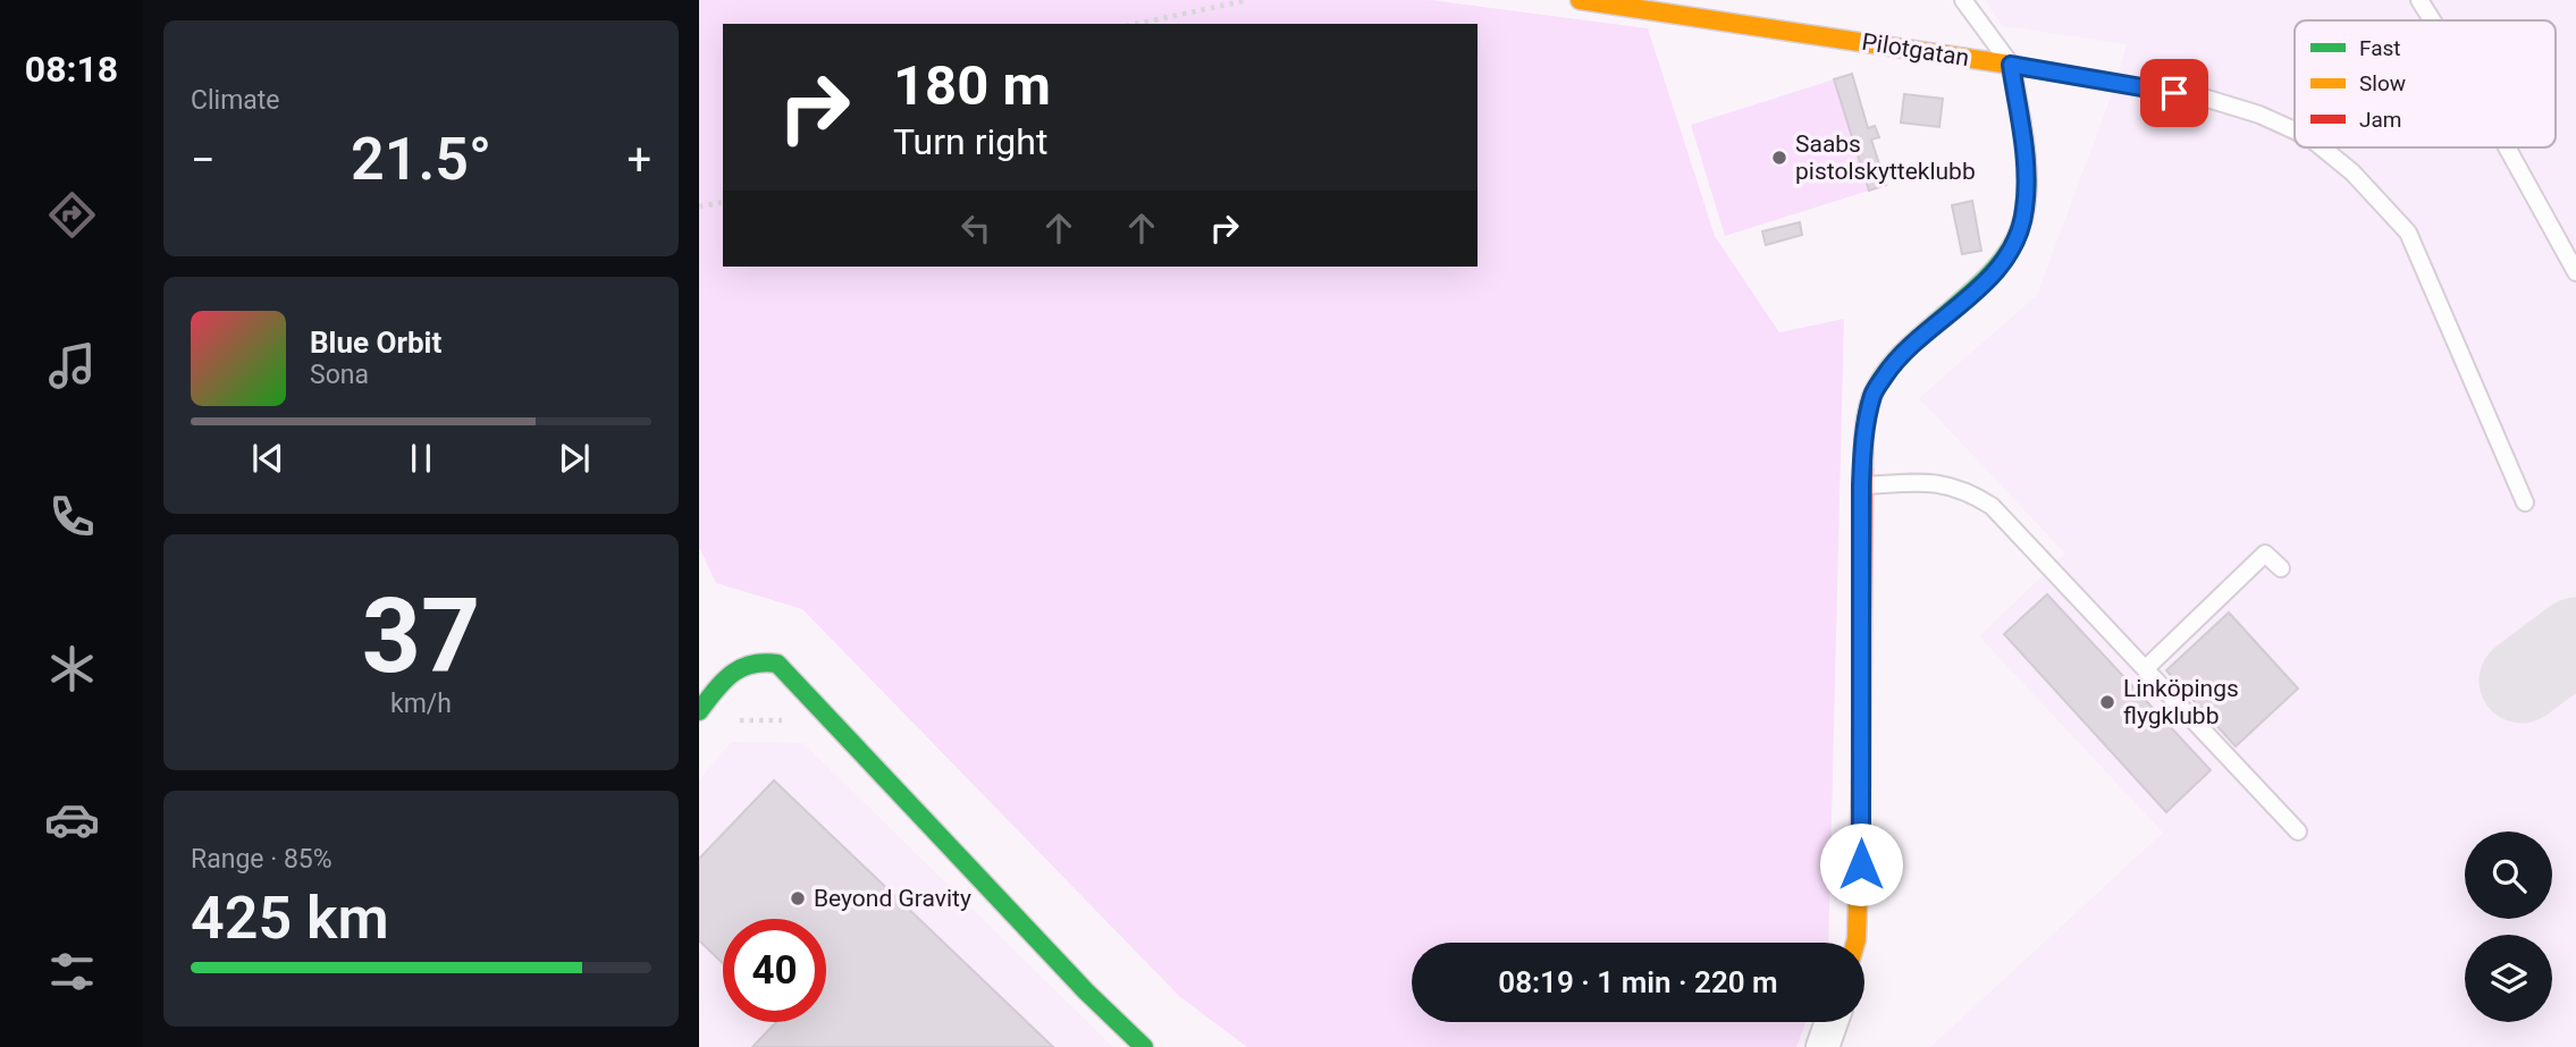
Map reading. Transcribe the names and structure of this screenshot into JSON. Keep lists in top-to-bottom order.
{
  "streets": {
    "street": ["Pilotgatan"]
  },
  "places": ["Saabs pistolskytteklubb", "Linköpings flygklubb", "Beyond Gravity"],
  "legend": ["Fast", "Slow", "Jam"],
  "page": {
    "tabs": "08:18",
    "tile": [
      "Climate",
      ["37", "km/h"],
      ["Range · 85%", "425 km"]
    ],
    "turn": ["180 m", "Turn right"],
    "heat": ["−", "21.5°", "+"],
    "song": ["Blue Orbit", "Sona"],
    "limit": "40",
    "trip": "08:19 · 1 min · 220 m"
  }
}
